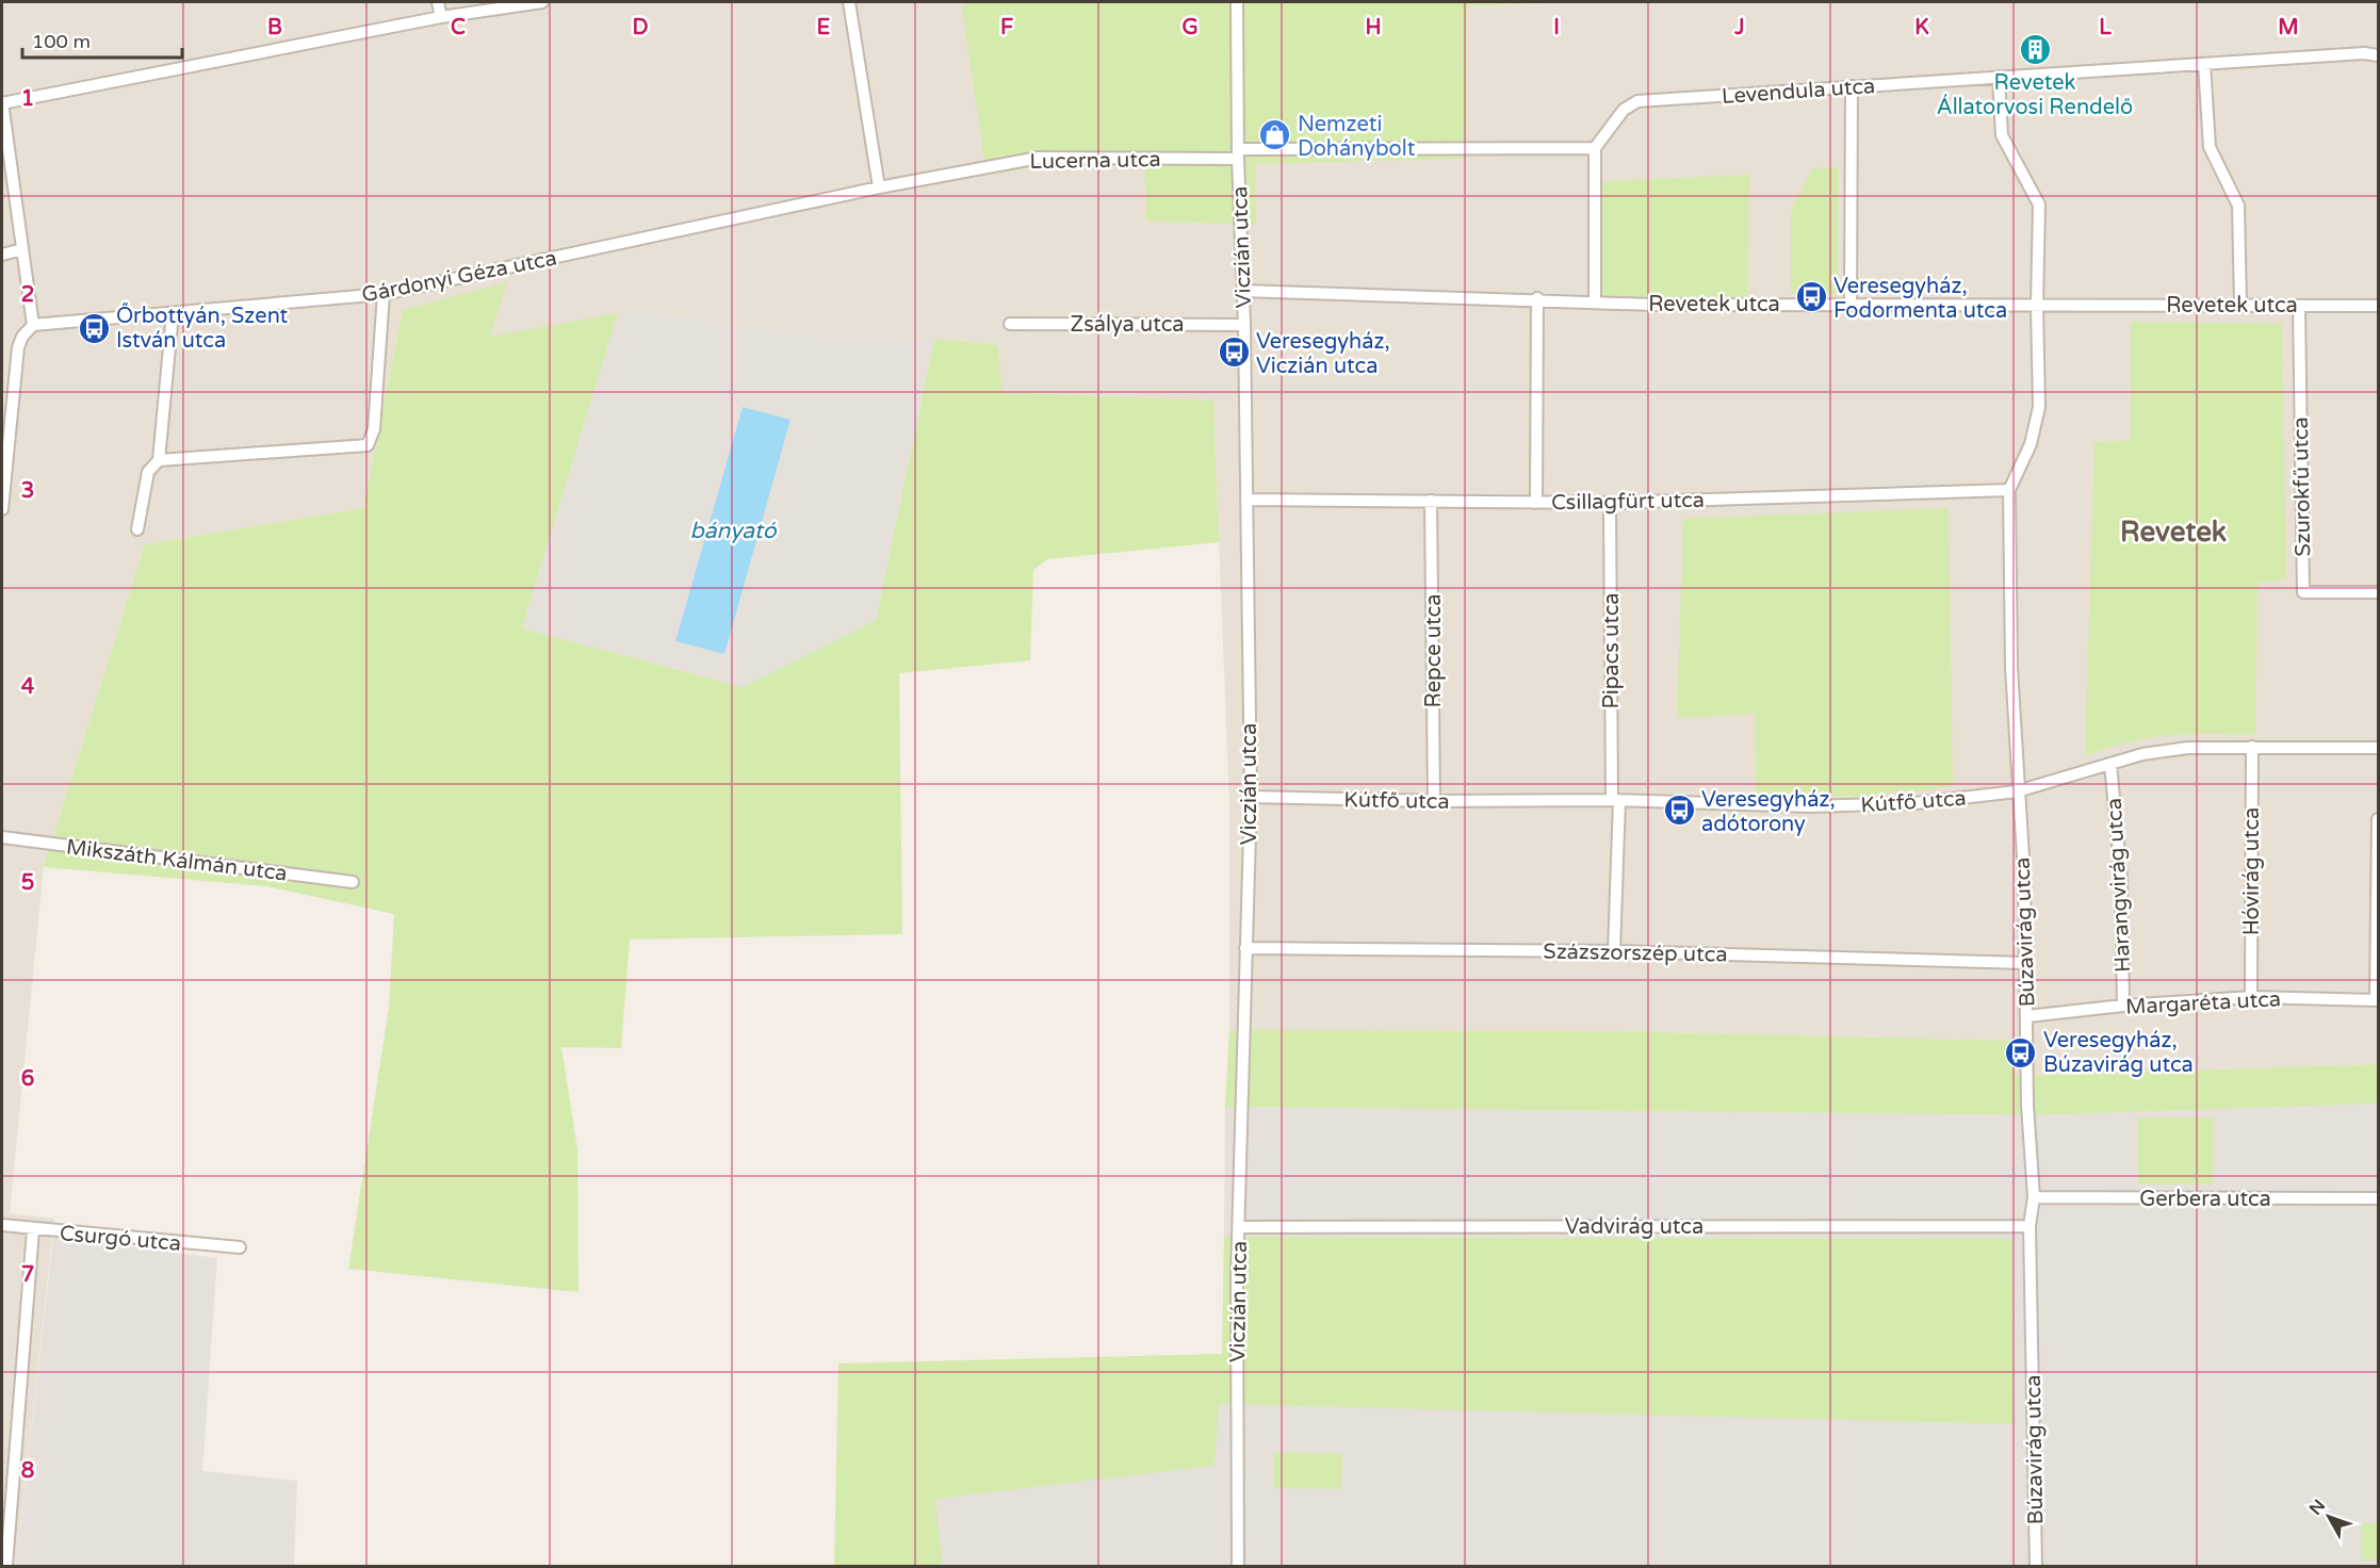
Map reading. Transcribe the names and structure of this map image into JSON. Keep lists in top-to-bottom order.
{
  "streets": {
    "street": [
      "Levendula utca",
      "Lucerna utca",
      "Viczián utca",
      "Gárdonyi Géza utca",
      "Revetek utca",
      "Zsálya utca",
      "Szurokfű utca",
      "Csillagfürt utca",
      "Repce utca",
      "Pipacs utca",
      "Kútfő utca",
      "Mikszáth Kálmán utca",
      "Hóvirág utca",
      "Harangvirág utca",
      "Búzavirág utca",
      "Százszorszép utca",
      "Margaréta utca",
      "Gerbera utca",
      "Vadvirág utca",
      "Csurgó utca"
    ]
  },
  "crossings": [
    ["Levendula utca", "Búzavirág utca"],
    ["Lucerna utca", "Viczián utca"],
    ["Lucerna utca", "Gárdonyi Géza utca"],
    ["Viczián utca", "Revetek utca"],
    ["Viczián utca", "Zsálya utca"],
    ["Viczián utca", "Csillagfürt utca"],
    ["Viczián utca", "Kútfő utca"],
    ["Viczián utca", "Százszorszép utca"],
    ["Viczián utca", "Vadvirág utca"],
    ["Revetek utca", "Szurokfű utca"],
    ["Revetek utca", "Búzavirág utca"],
    ["Csillagfürt utca", "Repce utca"],
    ["Csillagfürt utca", "Pipacs utca"],
    ["Csillagfürt utca", "Búzavirág utca"],
    ["Repce utca", "Kútfő utca"],
    ["Pipacs utca", "Kútfő utca"],
    ["Pipacs utca", "Százszorszép utca"],
    ["Kútfő utca", "Hóvirág utca"],
    ["Kútfő utca", "Harangvirág utca"],
    ["Kútfő utca", "Búzavirág utca"],
    ["Hóvirág utca", "Margaréta utca"],
    ["Harangvirág utca", "Margaréta utca"],
    ["Búzavirág utca", "Százszorszép utca"],
    ["Búzavirág utca", "Margaréta utca"],
    ["Búzavirág utca", "Gerbera utca"],
    ["Búzavirág utca", "Vadvirág utca"]
  ],
  "districts": ["Revetek"],
  "water": ["bányató"],
  "places": {
    "building": ["Revetek Állatorvosi Rendelő"],
    "shop": ["Nemzeti Dohánybolt"],
    "bus stop": [
      "Veresegyház, Fodormenta utca",
      "Őrbottyán, Szent István utca",
      "Veresegyház, Viczián utca",
      "Veresegyház, adótorony",
      "Veresegyház, Búzavirág utca"
    ]
  },
  "scale_bar": "100 m",
  "north": "top left",
  "grid": {
    "columns": [
      "B",
      "C",
      "D",
      "E",
      "F",
      "G",
      "H",
      "I",
      "J",
      "K",
      "L",
      "M"
    ],
    "rows": [
      "1",
      "2",
      "3",
      "4",
      "5",
      "6",
      "7",
      "8"
    ]
  }
}
